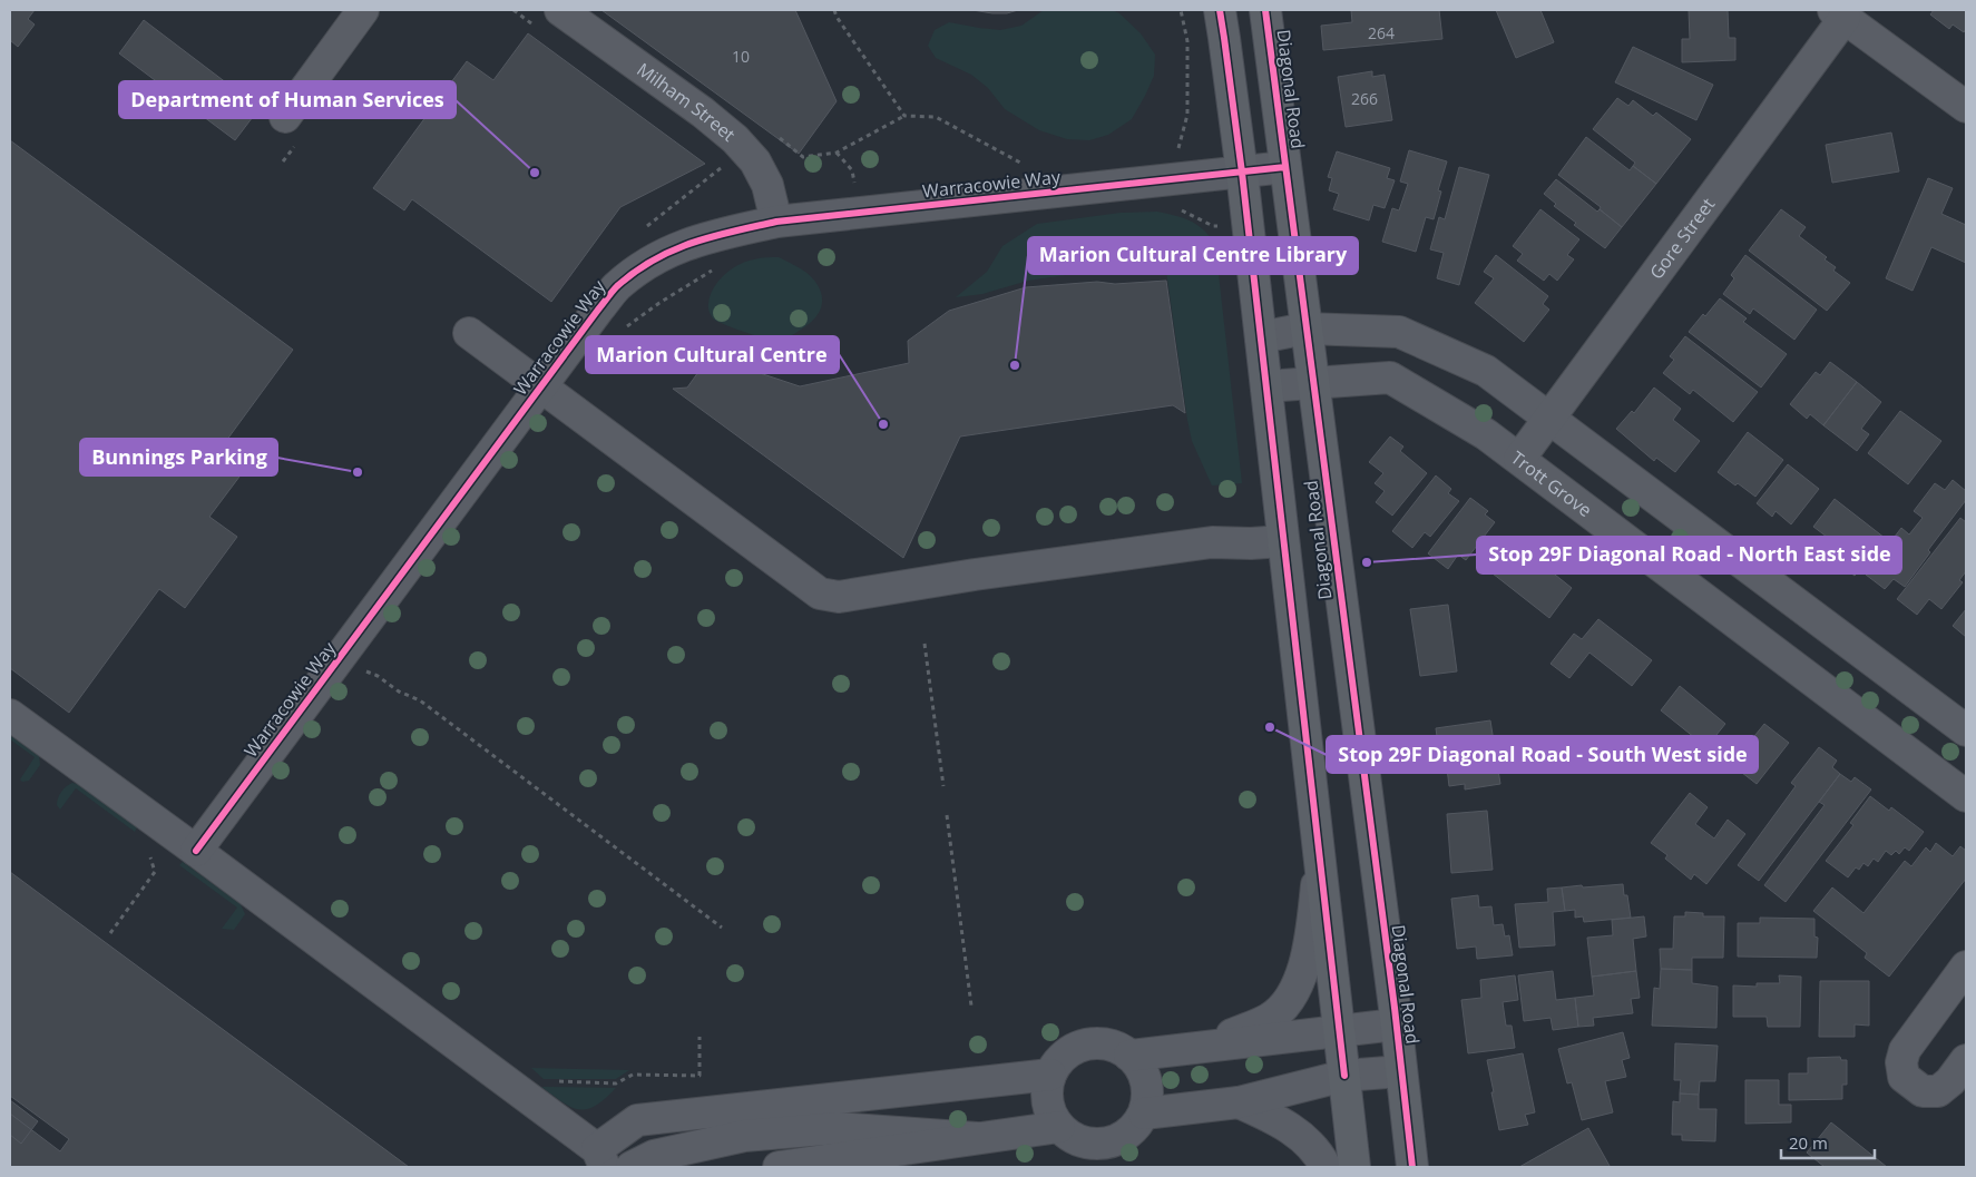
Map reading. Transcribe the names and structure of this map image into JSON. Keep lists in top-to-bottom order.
{
  "streets": {
    "main road": ["Diagonal Road"],
    "street": [
      "Milham Street",
      "Warracowie Way",
      "Gore Street",
      "Trott Grove"
    ]
  },
  "crossings": [
    ["Diagonal Road", "Warracowie Way"],
    ["Diagonal Road", "Trott Grove"],
    ["Milham Street", "Warracowie Way"],
    ["Gore Street", "Trott Grove"]
  ],
  "places": [
    "Department of Human Services",
    "Marion Cultural Centre Library",
    "Marion Cultural Centre",
    "Bunnings Parking",
    "Stop 29F Diagonal Road - North East side",
    "Stop 29F Diagonal Road - South West side"
  ],
  "house_numbers": ["264", "10", "266"],
  "scale_bar": "20 m"
}
